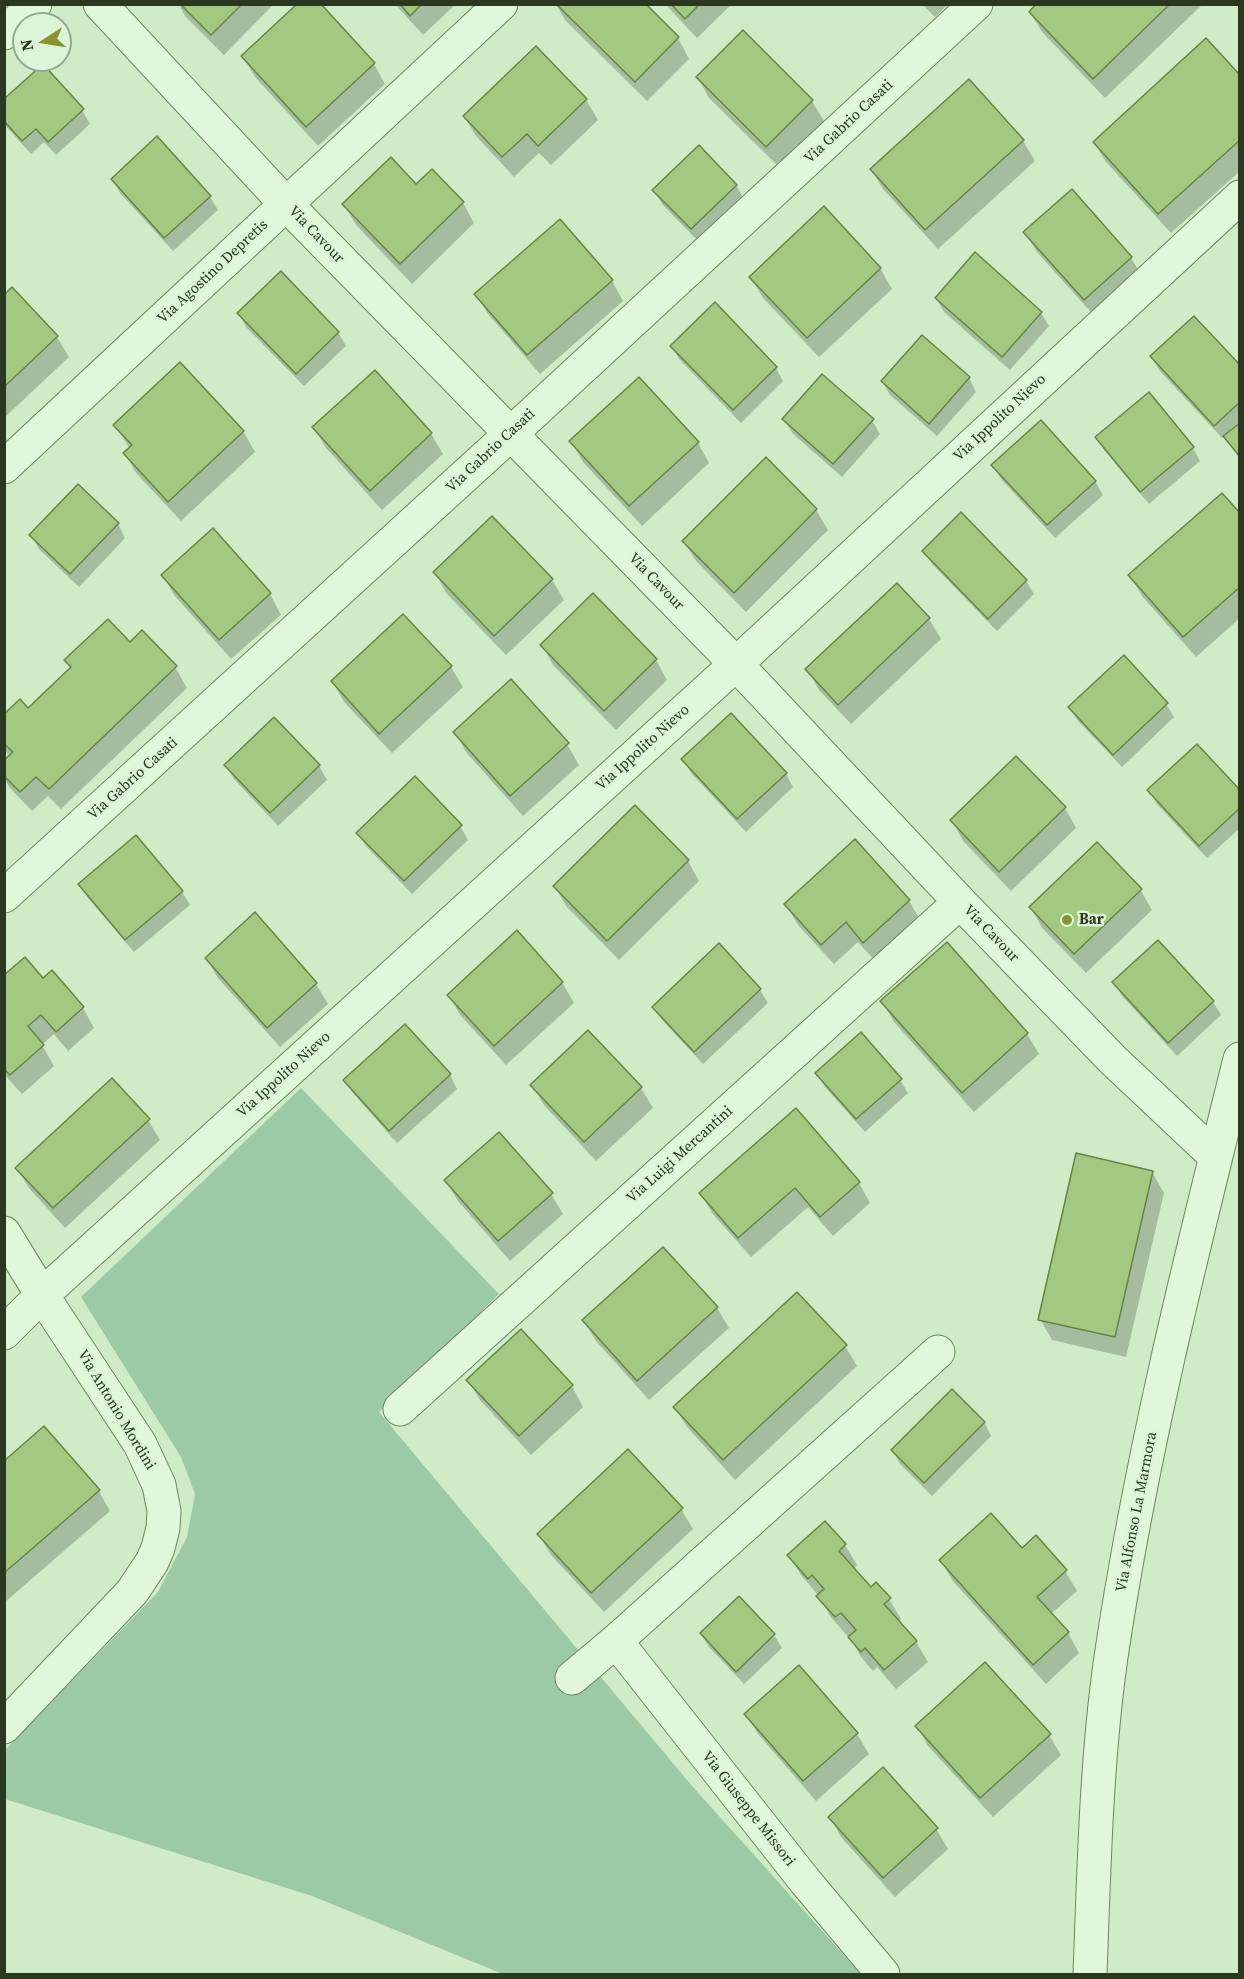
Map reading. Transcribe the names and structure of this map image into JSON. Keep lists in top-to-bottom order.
{
  "streets": {
    "street": [
      "Via Gabrio Casati",
      "Via Cavour",
      "Via Agostino Depretis",
      "Via Ippolito Nievo",
      "Via Luigi Mercantini",
      "Via Antonio Mordini",
      "Via Alfonso La Marmora",
      "Via Giuseppe Missori"
    ]
  },
  "crossings": [
    ["Via Gabrio Casati", "Via Cavour"],
    ["Via Cavour", "Via Agostino Depretis"],
    ["Via Cavour", "Via Ippolito Nievo"],
    ["Via Cavour", "Via Luigi Mercantini"],
    ["Via Cavour", "Via Alfonso La Marmora"],
    ["Via Ippolito Nievo", "Via Antonio Mordini"]
  ],
  "places": ["Bar"],
  "north": "left"
}
